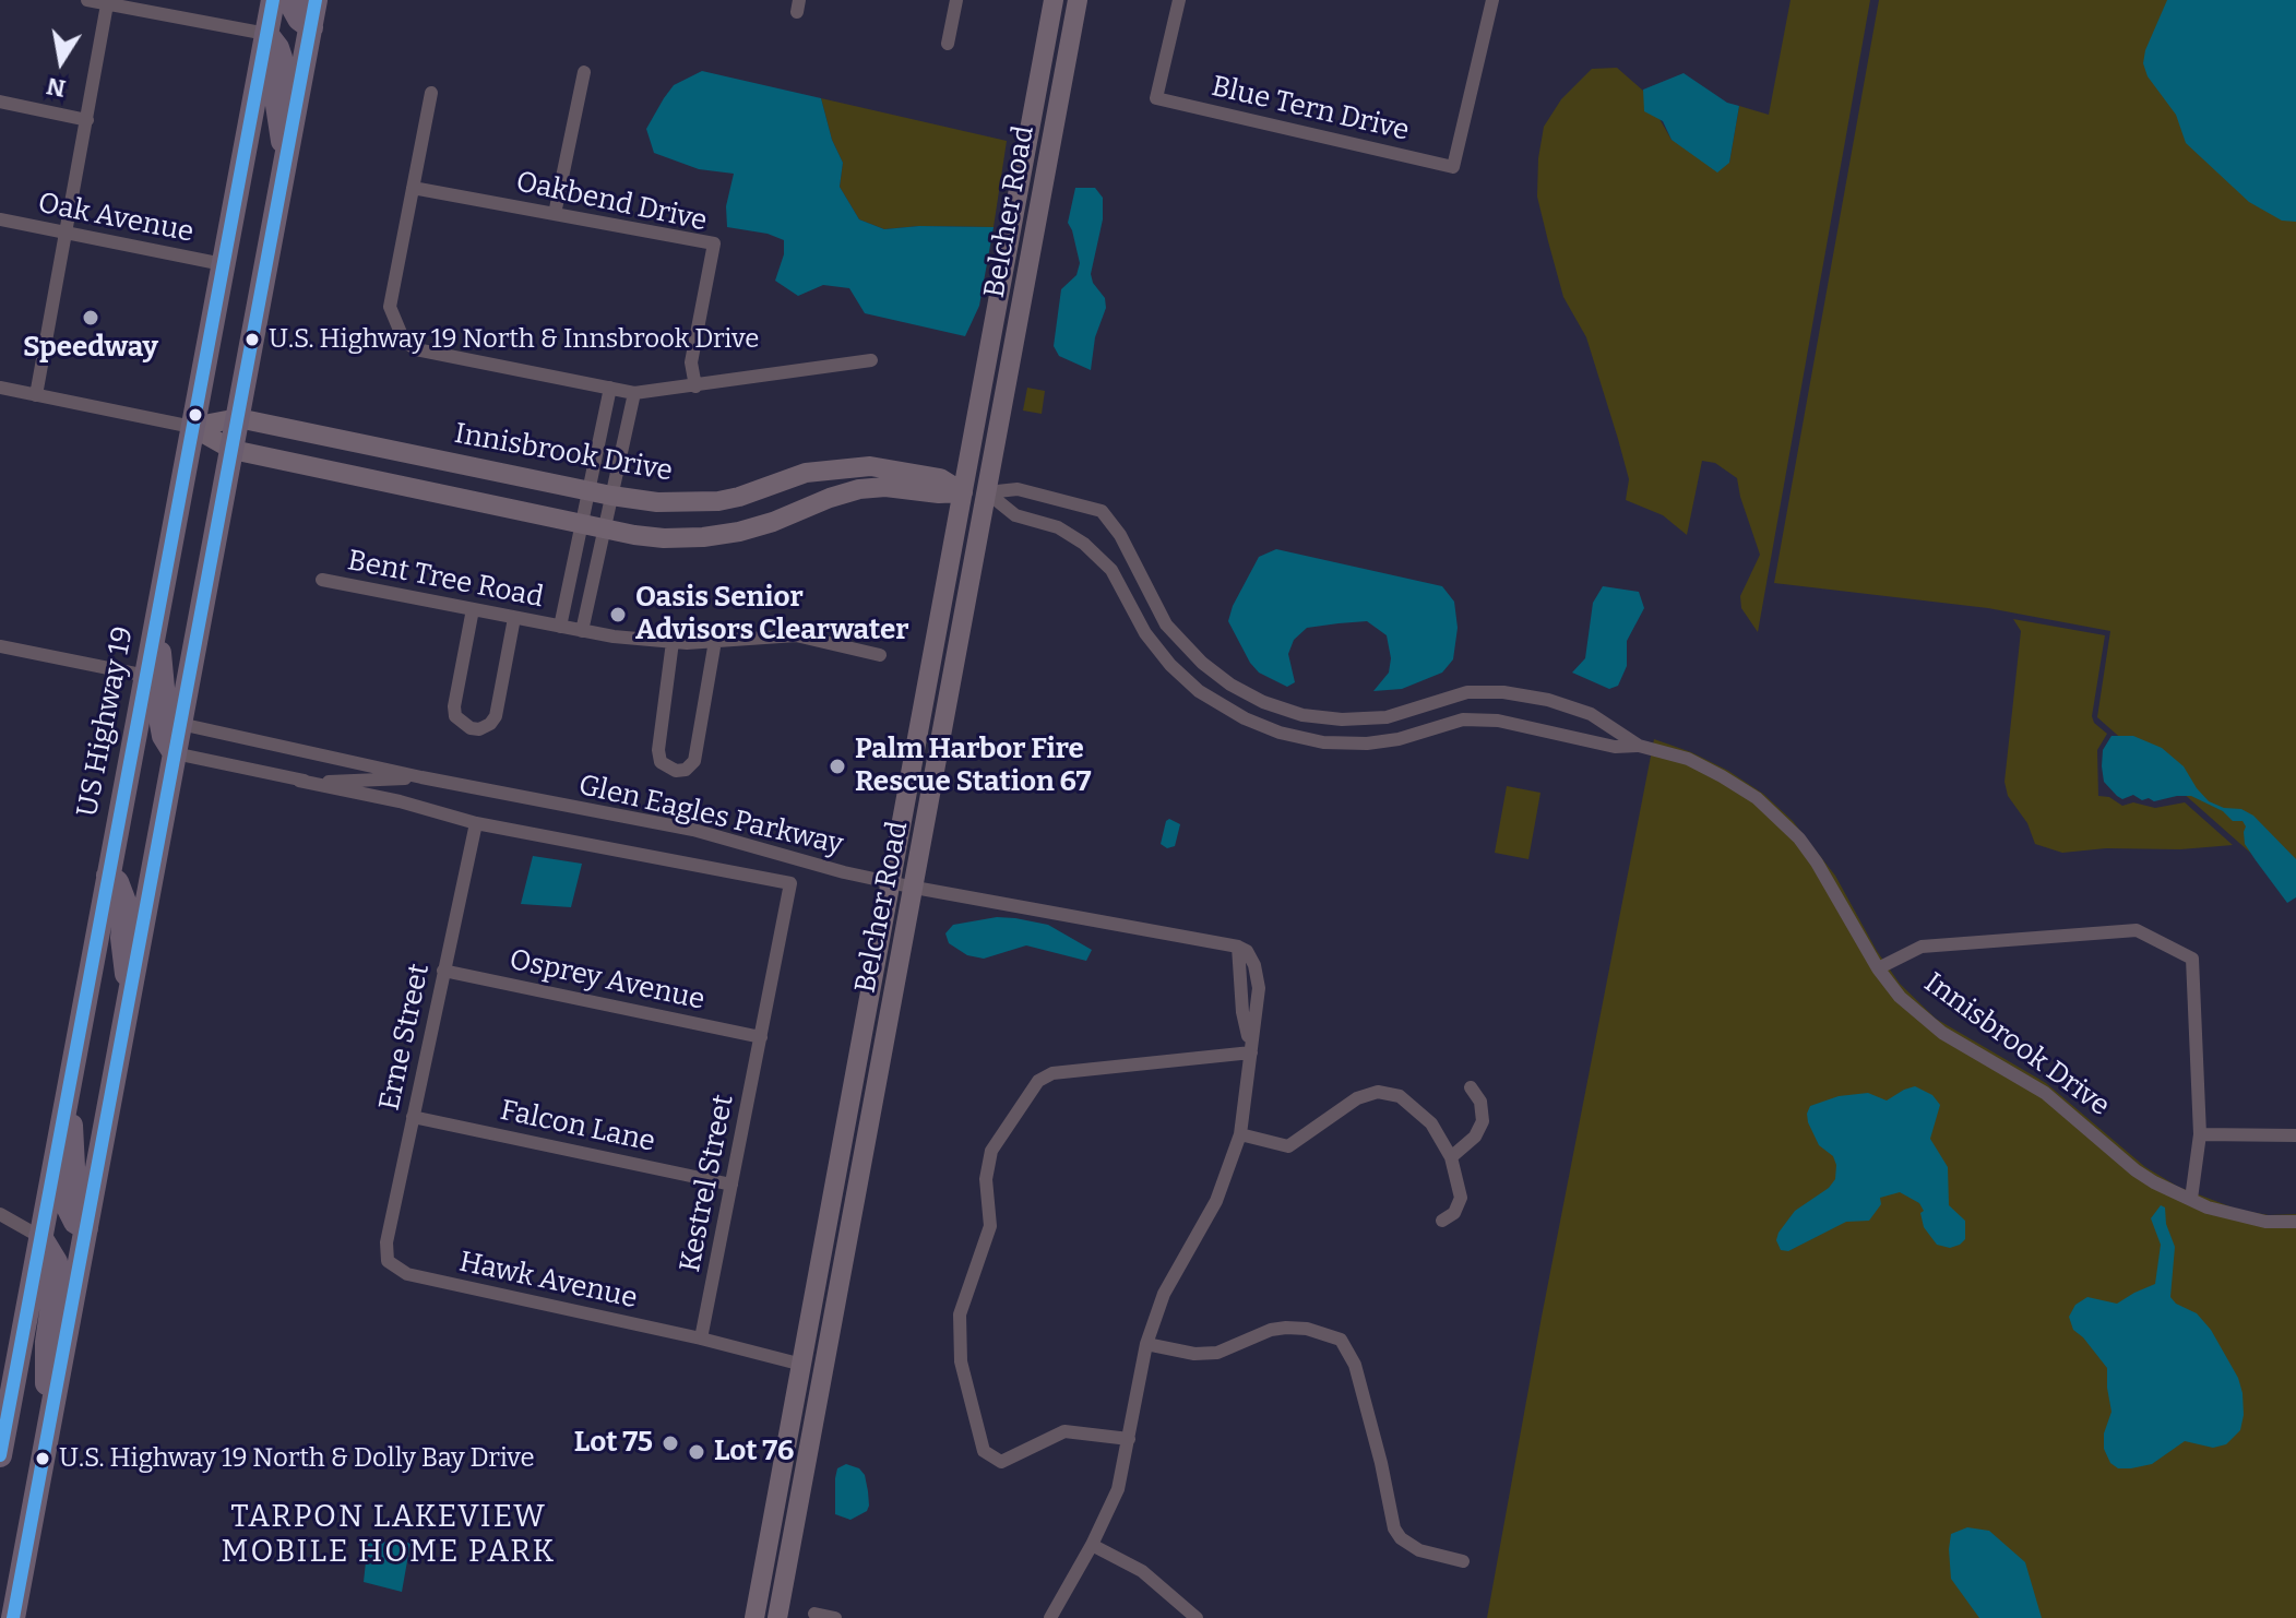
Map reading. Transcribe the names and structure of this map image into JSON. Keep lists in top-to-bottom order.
{
  "streets": {
    "highway": ["US Highway 19"],
    "main road": ["Belcher Road", "Innisbrook Drive"],
    "street": [
      "Blue Tern Drive",
      "Oakbend Drive",
      "Oak Avenue",
      "Bent Tree Road",
      "Glen Eagles Parkway",
      "Osprey Avenue",
      "Erne Street",
      "Falcon Lane",
      "Kestrel Street",
      "Hawk Avenue"
    ]
  },
  "crossings": [
    ["Belcher Road", "Innisbrook Drive"],
    ["Belcher Road", "Glen Eagles Parkway"],
    ["Belcher Road", "Hawk Avenue"],
    ["Oak Avenue", "US Highway 19"],
    ["Innisbrook Drive", "Bent Tree Road"],
    ["Innisbrook Drive", "US Highway 19"],
    ["Osprey Avenue", "Erne Street"],
    ["Osprey Avenue", "Kestrel Street"],
    ["Erne Street", "Falcon Lane"],
    ["Erne Street", "Kestrel Street"],
    ["Erne Street", "Hawk Avenue"],
    ["Falcon Lane", "Kestrel Street"],
    ["Kestrel Street", "Hawk Avenue"]
  ],
  "districts": ["TARPON LAKEVIEW MOBILE HOME PARK"],
  "places": [
    "Speedway",
    "U.S. Highway 19 North & Innsbrook Drive",
    "Oasis Senior Advisors Clearwater",
    "Palm Harbor Fire Rescue Station 67",
    "Lot 75",
    "Lot 76",
    "U.S. Highway 19 North & Dolly Bay Drive"
  ],
  "north": "bottom"
}
